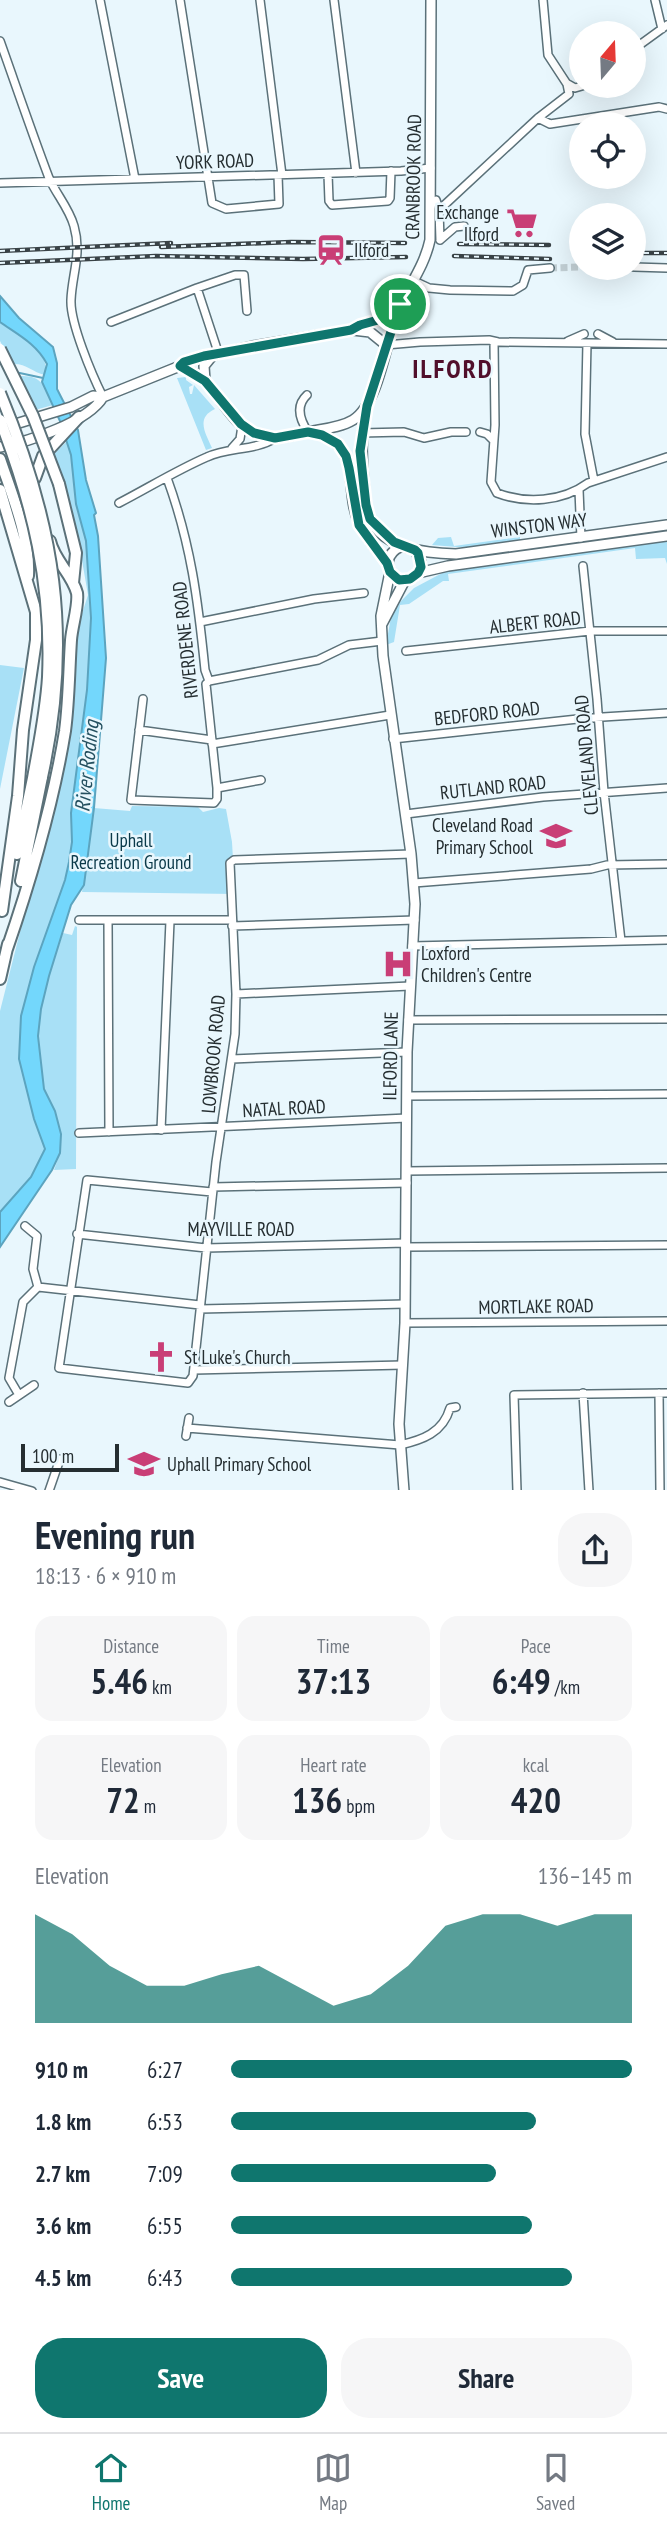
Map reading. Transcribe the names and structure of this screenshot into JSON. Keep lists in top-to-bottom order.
{
  "streets": {
    "main road": ["CRANBROOK ROAD", "WINSTON WAY", "ILFORD LANE"],
    "street": [
      "YORK ROAD",
      "ALBERT ROAD",
      "RIVERDENE ROAD",
      "BEDFORD ROAD",
      "CLEVELAND ROAD",
      "RUTLAND ROAD",
      "LOWBROOK ROAD",
      "NATAL ROAD",
      "MAYVILLE ROAD",
      "MORTLAKE ROAD"
    ]
  },
  "crossings": [
    ["YORK ROAD", "CRANBROOK ROAD"],
    ["WINSTON WAY", "ILFORD LANE"],
    ["ALBERT ROAD", "CLEVELAND ROAD"],
    ["BEDFORD ROAD", "CLEVELAND ROAD"],
    ["BEDFORD ROAD", "ILFORD LANE"],
    ["CLEVELAND ROAD", "RUTLAND ROAD"],
    ["RUTLAND ROAD", "ILFORD LANE"],
    ["LOWBROOK ROAD", "ILFORD LANE"],
    ["LOWBROOK ROAD", "NATAL ROAD"],
    ["LOWBROOK ROAD", "MAYVILLE ROAD"],
    ["ILFORD LANE", "NATAL ROAD"],
    ["ILFORD LANE", "MAYVILLE ROAD"],
    ["ILFORD LANE", "MORTLAKE ROAD"]
  ],
  "districts": ["ILFORD"],
  "water": ["River Roding"],
  "parks": ["Uphall Recreation Ground"],
  "places": {
    "supermarket": ["Exchange Ilford"],
    "station": ["Ilford"],
    "school or university": ["Cleveland Road Primary School", "Uphall Primary School"],
    "hospital": ["Loxford Children's Centre"],
    "church": ["St Luke's Church"]
  },
  "scale_bar": "100 m",
  "north": "top",
  "page": {
    "scale": "100 m",
    "heading": ["Evening run", "18:13 · 6 × 910 m"],
    "stats": [
      ["Distance", "5.46 km"],
      ["Time", "37:13"],
      ["Pace", "6:49 /km"],
      ["Elevation", "72 m"],
      ["Heart rate", "136 bpm"],
      ["kcal", "420"]
    ],
    "chart": ["Elevation", "136–145 m"],
    "list": [
      {
        "name": "910 m",
        "note": "6:27"
      },
      {
        "name": "1.8 km",
        "note": "6:53"
      },
      {
        "name": "2.7 km",
        "note": "7:09"
      },
      {
        "name": "3.6 km",
        "note": "6:55"
      },
      {
        "name": "4.5 km",
        "note": "6:43"
      }
    ],
    "buttons": ["Save", "Share"],
    "tabs": ["Home", "Map", "Saved"]
  }
}
